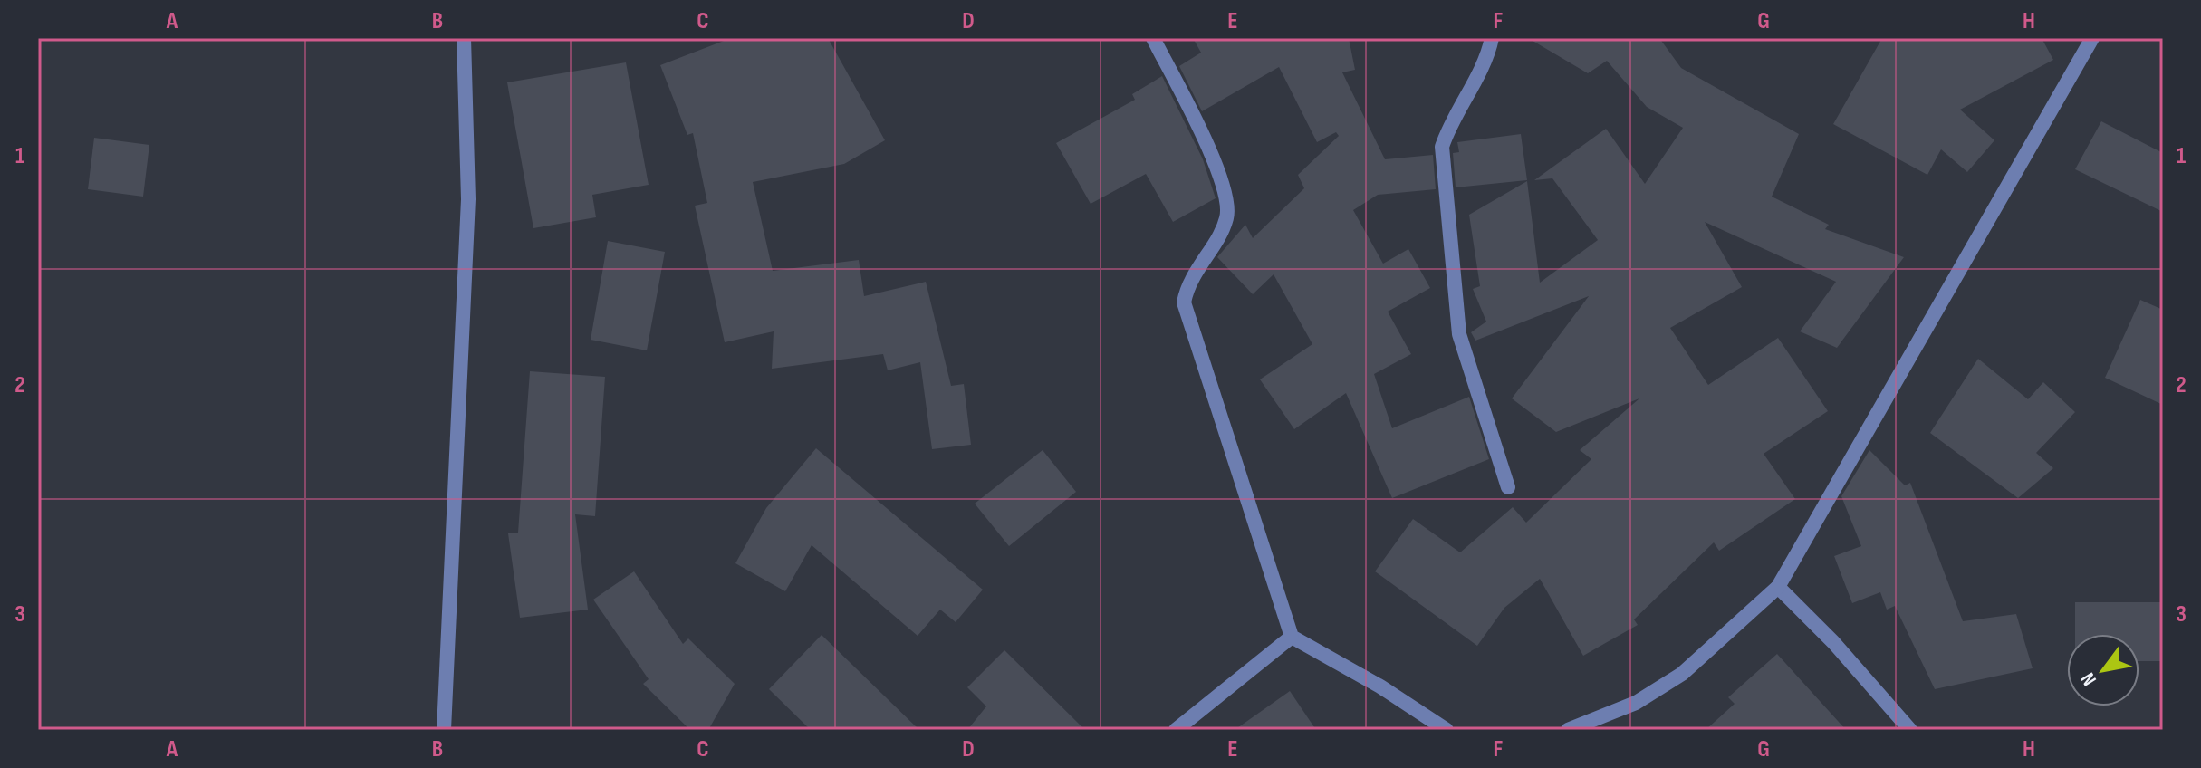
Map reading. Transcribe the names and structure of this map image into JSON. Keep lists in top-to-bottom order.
{
  "north": "bottom left",
  "grid": {
    "columns": [
      "A",
      "B",
      "C",
      "D",
      "E",
      "F",
      "G",
      "H"
    ],
    "rows": ["1", "2", "3"]
  }
}
